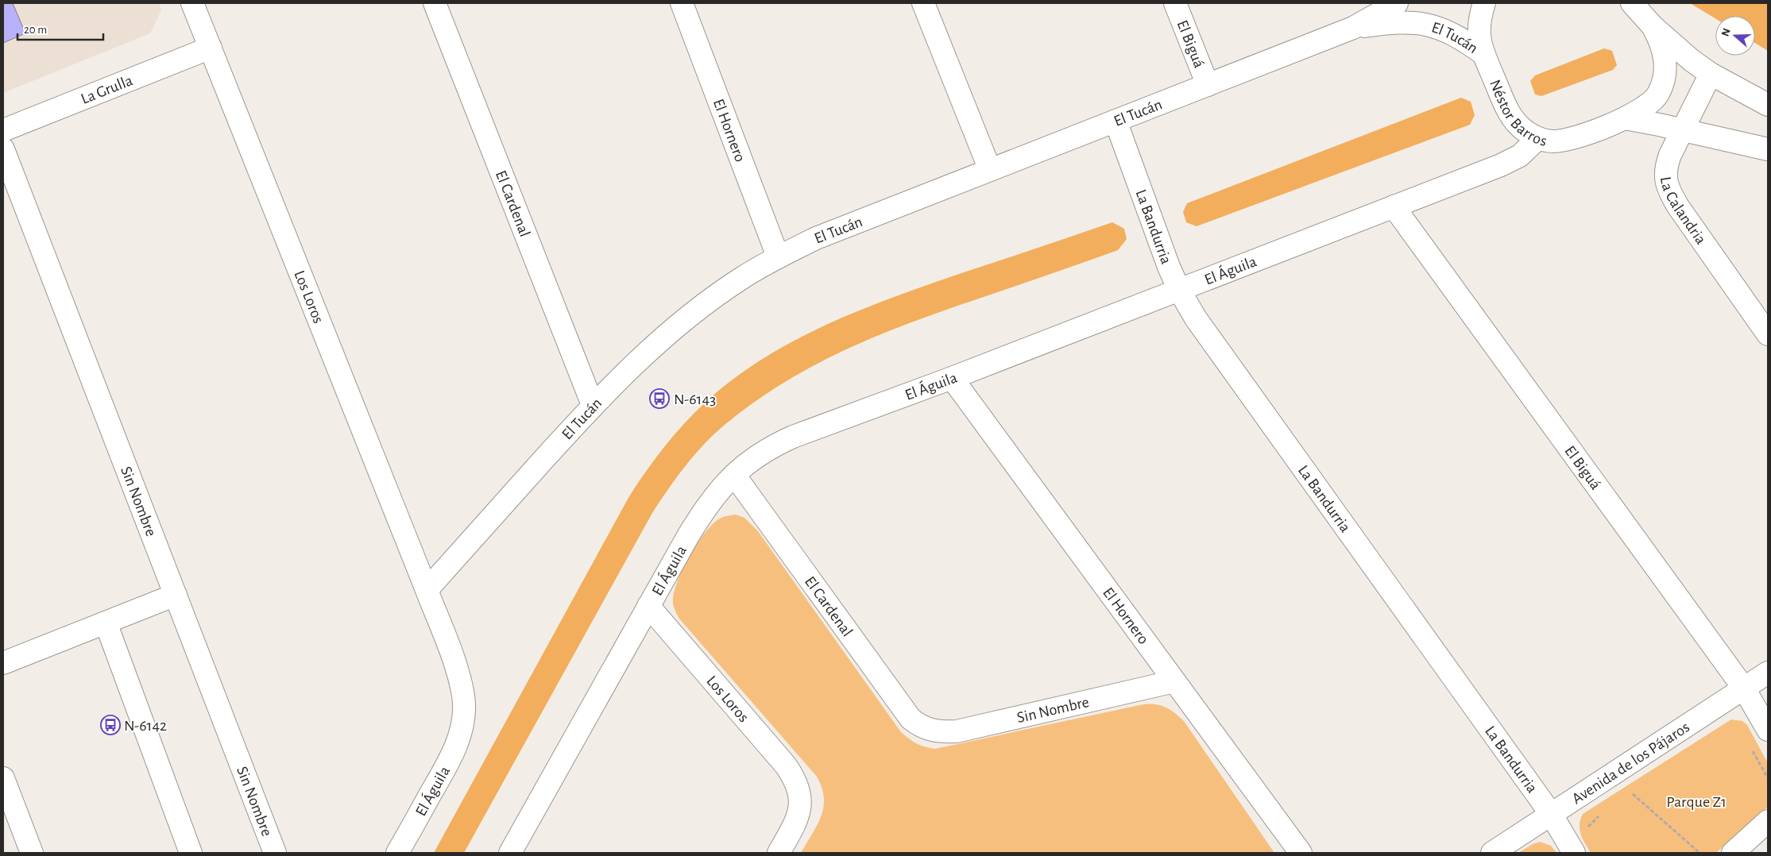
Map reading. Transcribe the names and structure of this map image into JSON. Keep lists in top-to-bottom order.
{
  "streets": {
    "street": [
      "El Tucán",
      "El Biguá",
      "La Grulla",
      "Néstor Barros",
      "El Hornero",
      "El Cardenal",
      "La Calandria",
      "La Bandurria",
      "El Águila",
      "Los Loros",
      "Sin Nombre",
      "Avenida de los Pájaros"
    ]
  },
  "crossings": [
    ["El Tucán", "El Biguá"],
    ["El Tucán", "Néstor Barros"],
    ["El Tucán", "El Hornero"],
    ["El Tucán", "El Cardenal"],
    ["El Tucán", "La Bandurria"],
    ["El Tucán", "El Águila"],
    ["El Tucán", "Los Loros"],
    ["El Biguá", "El Águila"],
    ["El Biguá", "Avenida de los Pájaros"],
    ["La Grulla", "Los Loros"],
    ["Néstor Barros", "La Calandria"],
    ["Néstor Barros", "El Águila"],
    ["El Hornero", "El Águila"],
    ["El Hornero", "Sin Nombre"],
    ["El Cardenal", "El Águila"],
    ["El Cardenal", "Sin Nombre"],
    ["La Bandurria", "El Águila"],
    ["La Bandurria", "Avenida de los Pájaros"],
    ["El Águila", "Los Loros"]
  ],
  "parks": ["Parque Z1"],
  "places": {
    "bus stop": ["N-6143", "N-6142"]
  },
  "scale_bar": "20 m",
  "north": "left"
}
